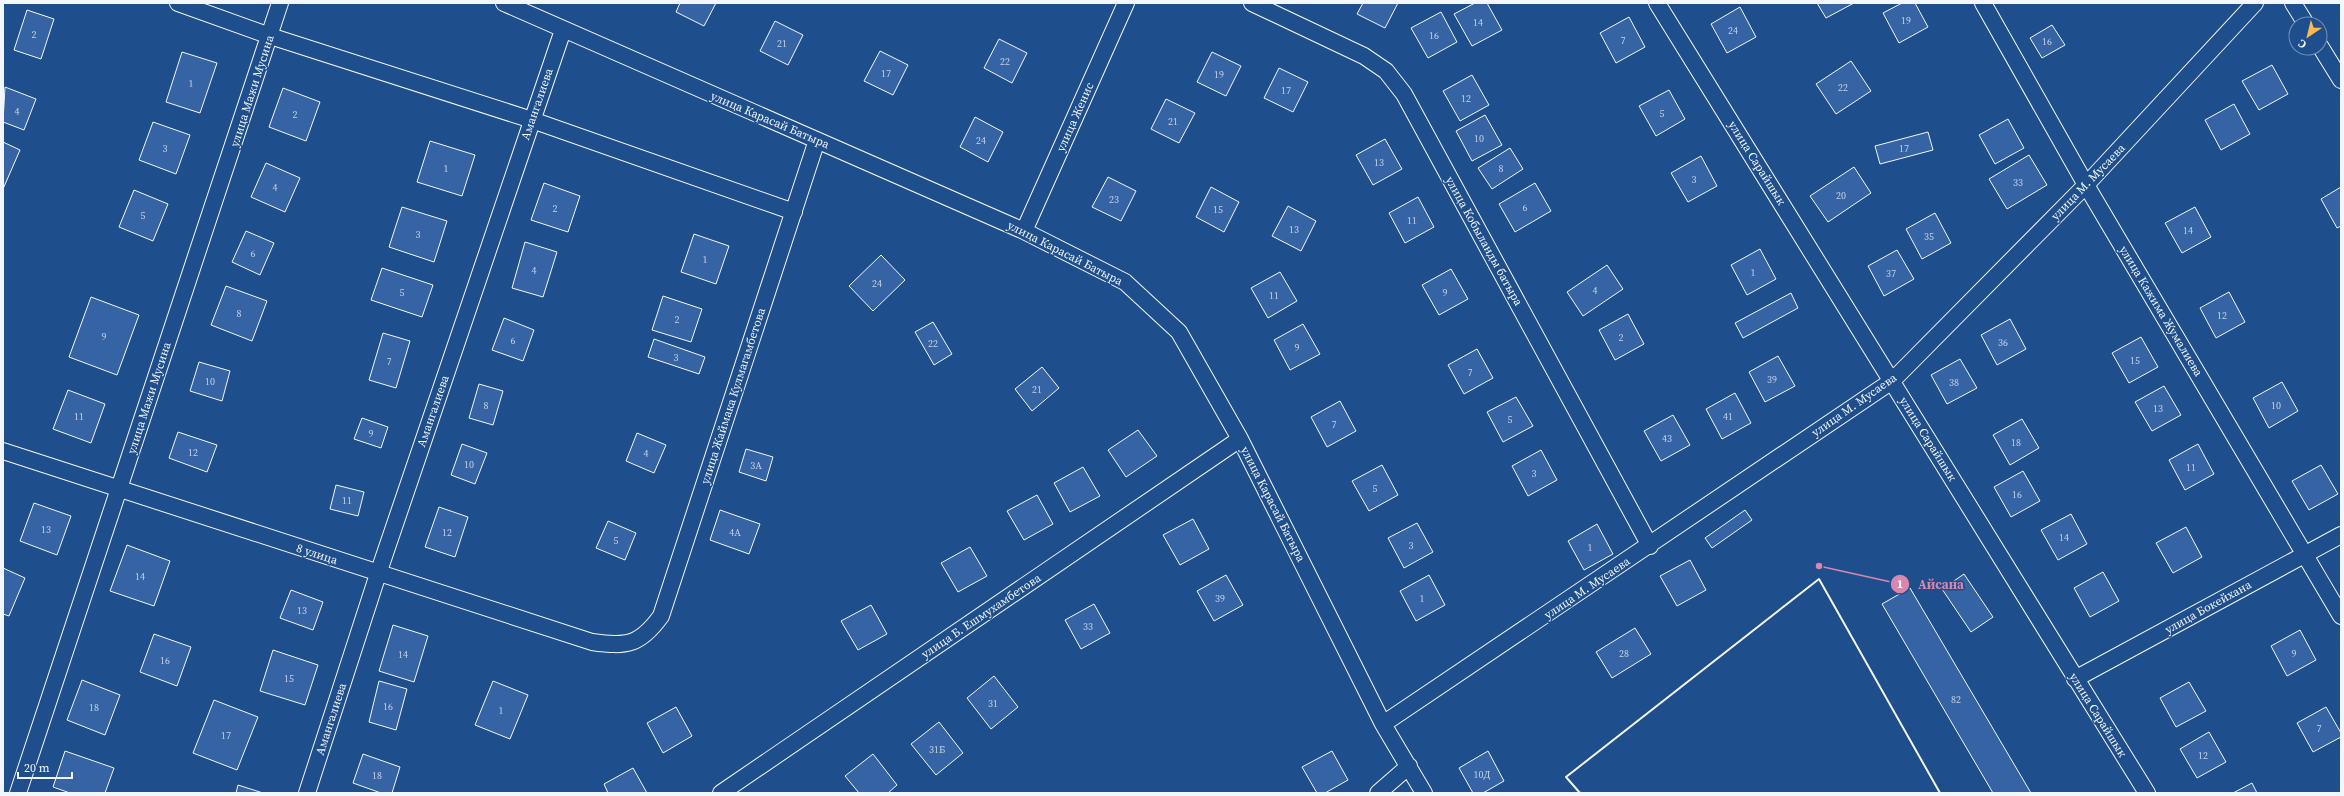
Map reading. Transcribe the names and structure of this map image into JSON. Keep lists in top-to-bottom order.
{
  "streets": {
    "street": [
      "улица Мажи Мусина",
      "Амангалиева",
      "улица Женис",
      "улица Карасай Батыра",
      "улица Сарайшык",
      "улица М. Мусаева",
      "улица Кобыланды батыра",
      "улица Кажима Жумалиева",
      "улица Жаймака Кулмагамбетова",
      "8 улица",
      "улица Бокейхана",
      "улица Б. Ешмухамбетова"
    ]
  },
  "crossings": [
    ["улица Мажи Мусина", "8 улица"],
    ["Амангалиева", "улица Карасай Батыра"],
    ["Амангалиева", "8 улица"],
    ["улица Женис", "улица Карасай Батыра"],
    ["улица Карасай Батыра", "улица М. Мусаева"],
    ["улица Карасай Батыра", "улица Жаймака Кулмагамбетова"],
    ["улица Карасай Батыра", "улица Б. Ешмухамбетова"],
    ["улица Сарайшык", "улица М. Мусаева"],
    ["улица Сарайшык", "улица Бокейхана"],
    ["улица М. Мусаева", "улица Кобыланды батыра"],
    ["улица М. Мусаева", "улица Кажима Жумалиева"],
    ["улица Кажима Жумалиева", "улица Бокейхана"],
    ["улица Жаймака Кулмагамбетова", "8 улица"]
  ],
  "places": ["Айсана"],
  "house_numbers": [
    "19",
    "14",
    "24",
    "2",
    "16",
    "7",
    "16",
    "21",
    "22",
    "17",
    "19",
    "1",
    "22",
    "17",
    "12",
    "4",
    "5",
    "2",
    "21",
    "10",
    "24",
    "3",
    "17",
    "13",
    "1",
    "8",
    "3",
    "33",
    "4",
    "20",
    "23",
    "6",
    "2",
    "15",
    "5",
    "11",
    "13",
    "14",
    "3",
    "35",
    "6",
    "1",
    "4",
    "1",
    "37",
    "24",
    "4",
    "5",
    "9",
    "11",
    "8",
    "12",
    "2",
    "9",
    "2",
    "6",
    "36",
    "22",
    "9",
    "3",
    "15",
    "7",
    "7",
    "39",
    "10",
    "38",
    "21",
    "8",
    "10",
    "13",
    "11",
    "41",
    "5",
    "7",
    "9",
    "43",
    "18",
    "12",
    "4",
    "10",
    "3А",
    "11",
    "3",
    "5",
    "16",
    "11",
    "13",
    "12",
    "4А",
    "14",
    "5",
    "3",
    "1",
    "14",
    "39",
    "1",
    "13",
    "33",
    "28",
    "9",
    "14",
    "16",
    "15",
    "82",
    "31",
    "16",
    "18",
    "1",
    "7",
    "17",
    "31Б",
    "12",
    "10Д",
    "18"
  ],
  "scale_bar": "20 m",
  "north": "bottom left"
}
